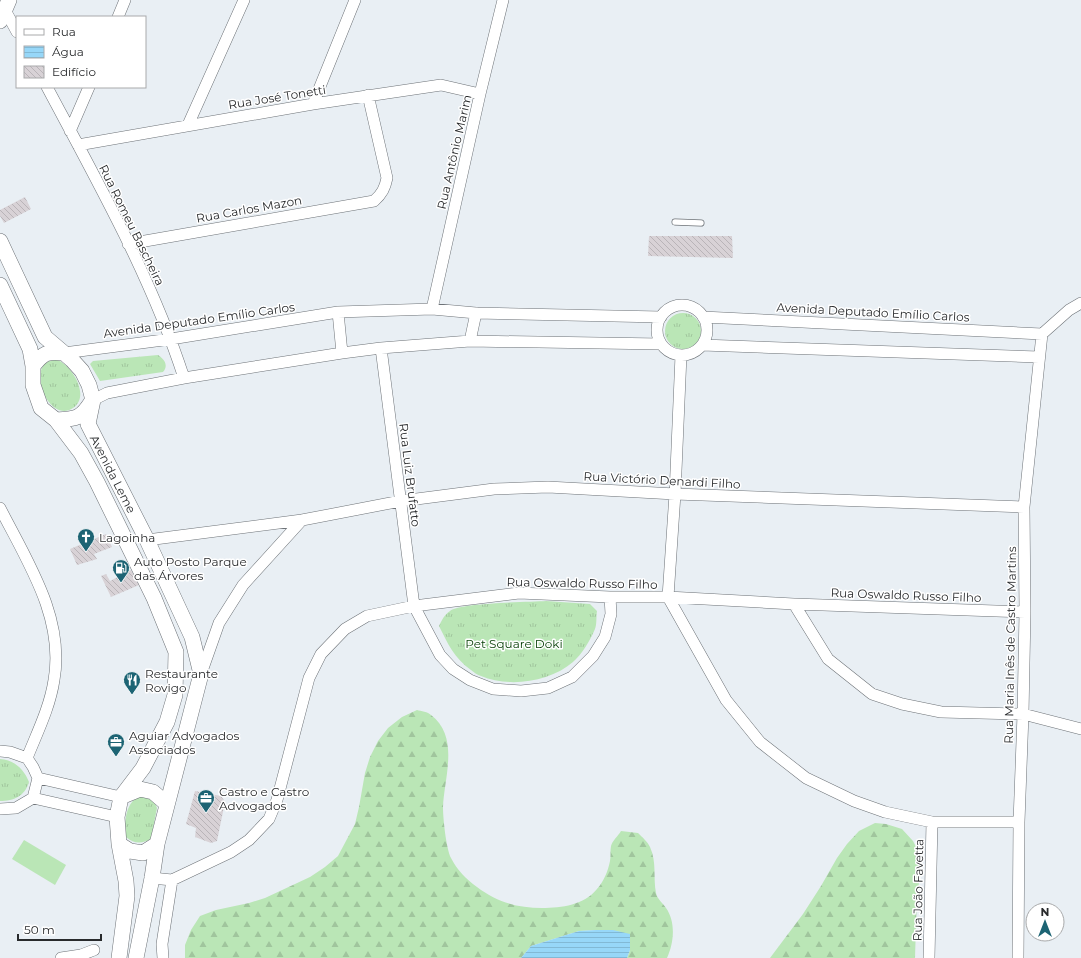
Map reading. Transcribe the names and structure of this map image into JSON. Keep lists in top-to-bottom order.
{
  "streets": {
    "street": [
      "Rua José Tonetti",
      "Rua Antônio Marim",
      "Rua Carlos Mazon",
      "Rua Romeu Bascheira",
      "Avenida Deputado Emílio Carlos",
      "Avenida Leme",
      "Rua Luiz Brufatto",
      "Rua Victório Denardi Filho",
      "Rua Oswaldo Russo Filho",
      "Rua Maria Inês de Castro Martins",
      "Rua João Favetta"
    ]
  },
  "crossings": [
    ["Rua José Tonetti", "Rua Antônio Marim"],
    ["Rua José Tonetti", "Rua Carlos Mazon"],
    ["Rua José Tonetti", "Rua Romeu Bascheira"],
    ["Rua Antônio Marim", "Avenida Deputado Emílio Carlos"],
    ["Rua Carlos Mazon", "Rua Romeu Bascheira"],
    ["Rua Romeu Bascheira", "Avenida Deputado Emílio Carlos"],
    ["Avenida Deputado Emílio Carlos", "Avenida Leme"],
    ["Avenida Deputado Emílio Carlos", "Rua Maria Inês de Castro Martins"],
    ["Avenida Leme", "Rua Victório Denardi Filho"],
    ["Rua Luiz Brufatto", "Rua Victório Denardi Filho"],
    ["Rua Luiz Brufatto", "Rua Oswaldo Russo Filho"],
    ["Rua Victório Denardi Filho", "Rua Maria Inês de Castro Martins"],
    ["Rua Oswaldo Russo Filho", "Rua Maria Inês de Castro Martins"]
  ],
  "parks": ["Pet Square Doki"],
  "places": {
    "church": ["Lagoinha"],
    "fuel station": ["Auto Posto Parque das Árvores"],
    "restaurant": ["Restaurante Rovigo"],
    "office": ["Aguiar Advogados Associados", "Castro e Castro Advogados"]
  },
  "legend": ["Rua", "Água", "Edifício"],
  "scale_bar": "50 m",
  "north": "top"
}
